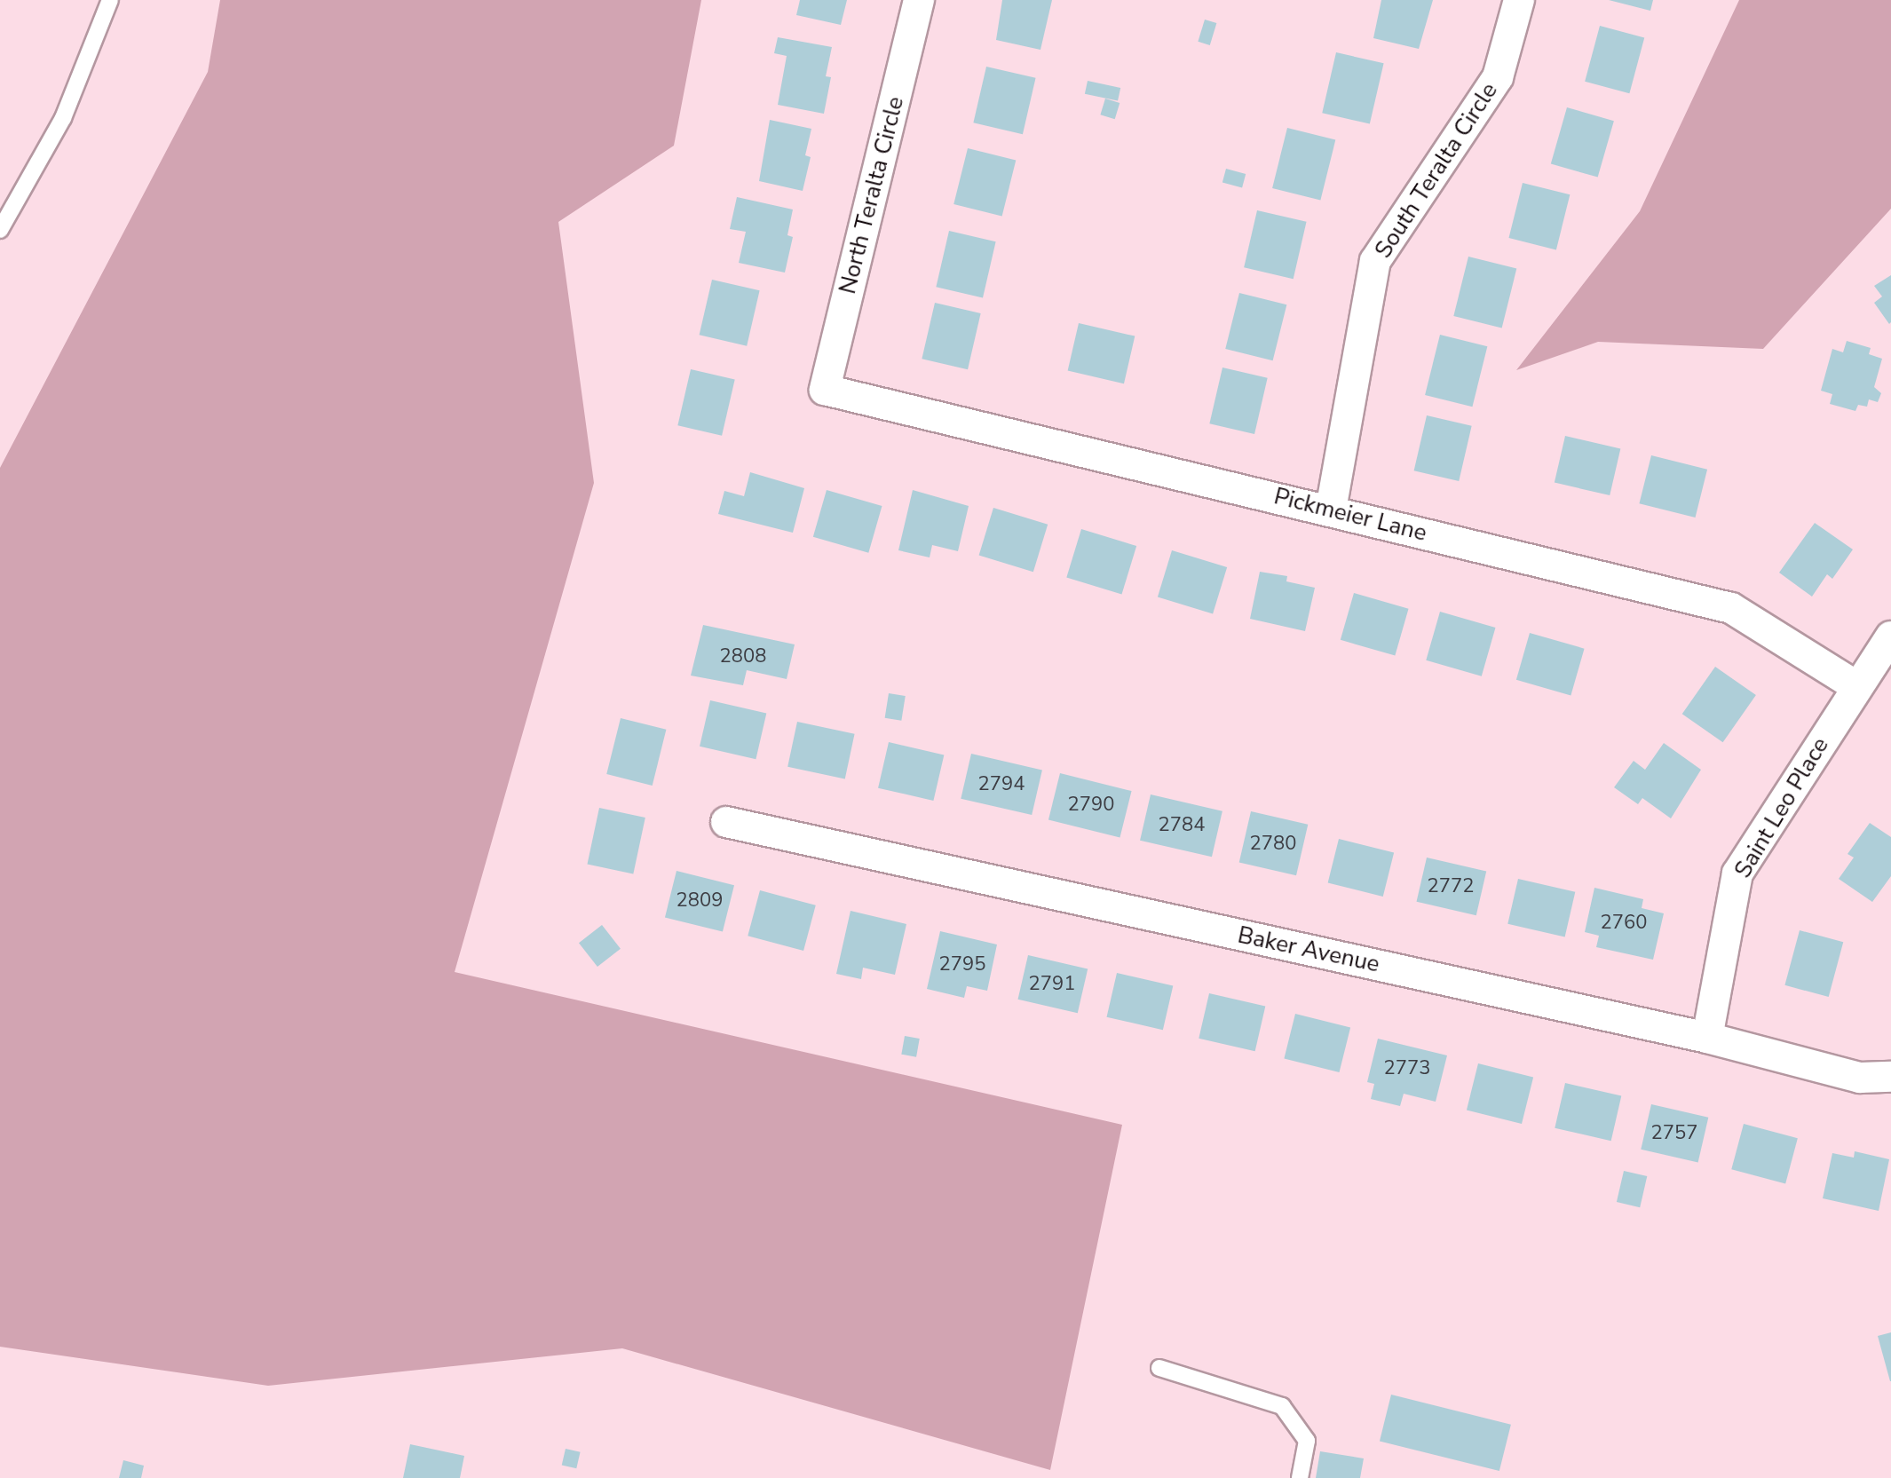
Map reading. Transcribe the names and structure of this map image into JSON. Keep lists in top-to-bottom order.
{
  "streets": {
    "street": [
      "South Teralta Circle",
      "North Teralta Circle",
      "Pickmeier Lane",
      "Saint Leo Place",
      "Baker Avenue"
    ]
  },
  "crossings": [
    ["South Teralta Circle", "Pickmeier Lane"],
    ["North Teralta Circle", "Pickmeier Lane"],
    ["Pickmeier Lane", "Saint Leo Place"],
    ["Saint Leo Place", "Baker Avenue"]
  ],
  "house_numbers": [
    "2808",
    "2794",
    "2790",
    "2784",
    "2780",
    "2772",
    "2809",
    "2760",
    "2795",
    "2791",
    "2773",
    "2757"
  ]
}
